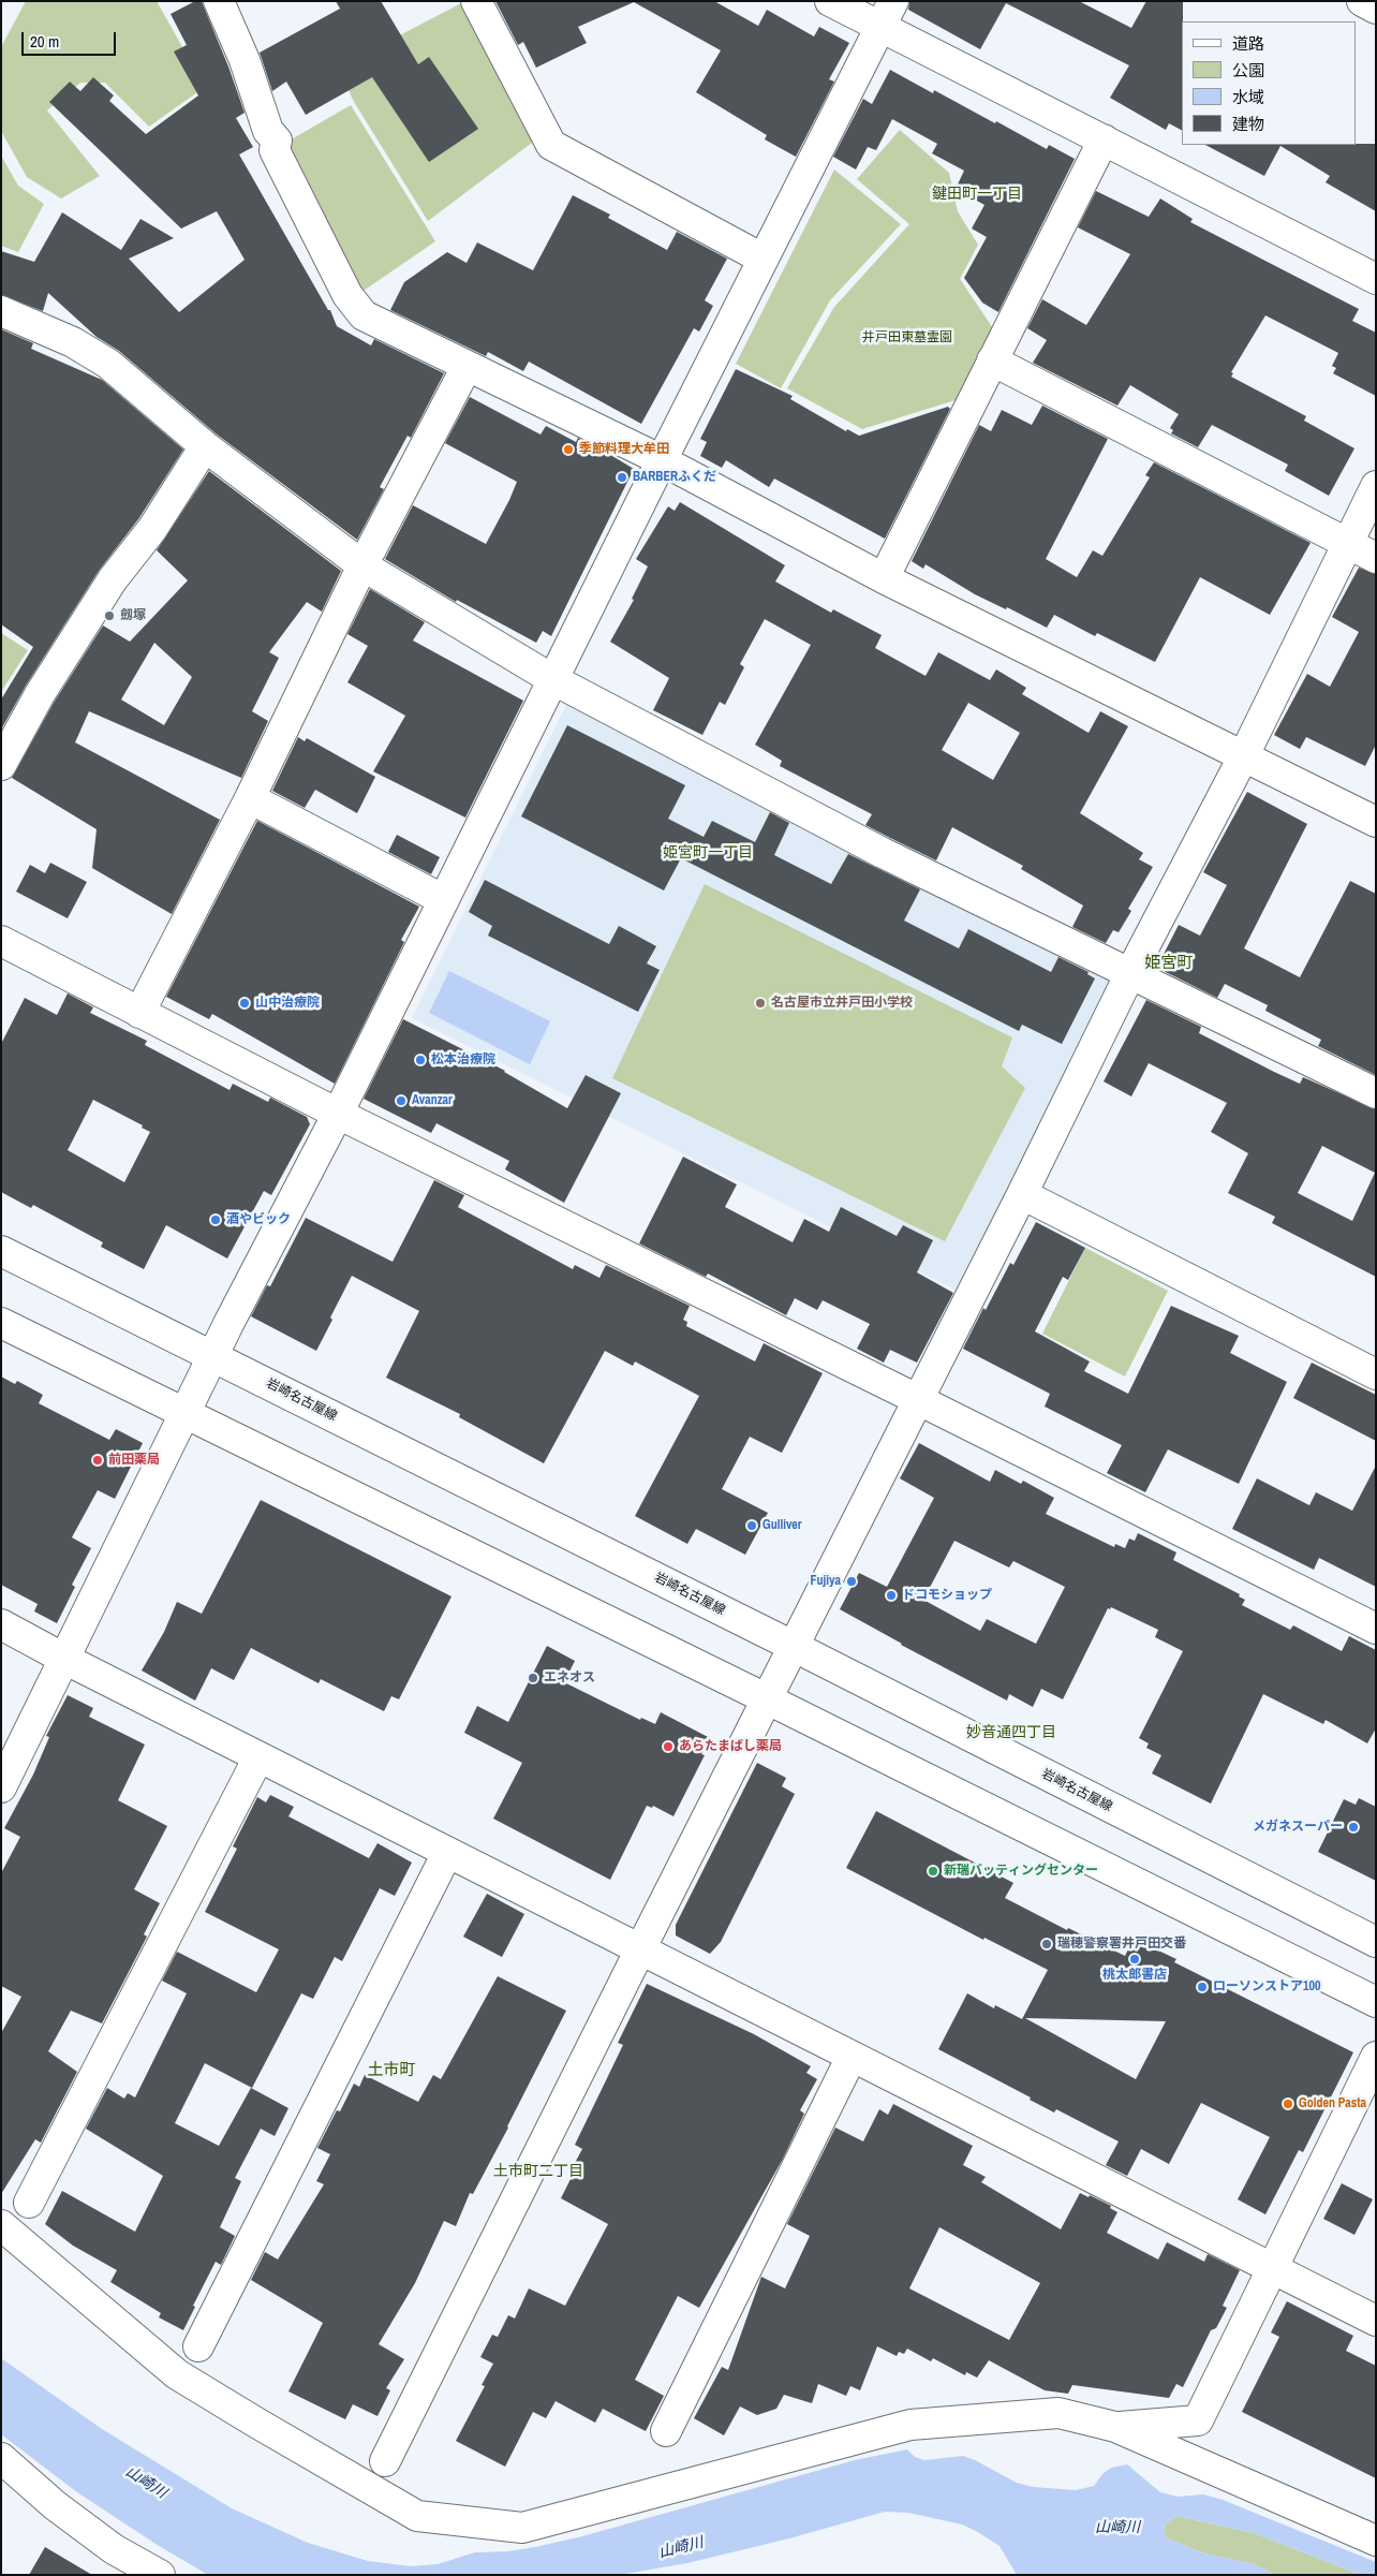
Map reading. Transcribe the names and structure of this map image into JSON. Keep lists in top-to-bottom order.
{
  "streets": {
    "street": ["岩崎名古屋線"]
  },
  "districts": [
    "鍵田町一丁目",
    "姫宮町一丁目",
    "姫宮町",
    "妙音通四丁目",
    "土市町",
    "土市町二丁目"
  ],
  "water": ["山崎川"],
  "parks": ["井戸田東墓霊園"],
  "places": [
    "季節料理大牟田",
    "BARBERふくだ",
    "劔塚",
    "山中治療院",
    "名古屋市立井戸田小学校",
    "松本治療院",
    "Avanzar",
    "酒やビック",
    "前田薬局",
    "Gulliver",
    "Fujiya",
    "ドコモショップ",
    "エネオス",
    "あらたまばし薬局",
    "メガネスーパー",
    "新瑞バッティングセンター",
    "瑞穂警察署井戸田交番",
    "桃太郎書店",
    "ローソンストア100",
    "Golden Pasta"
  ],
  "legend": [
    "道路",
    "公園",
    "水域",
    "建物"
  ],
  "scale_bar": "20 m"
}
